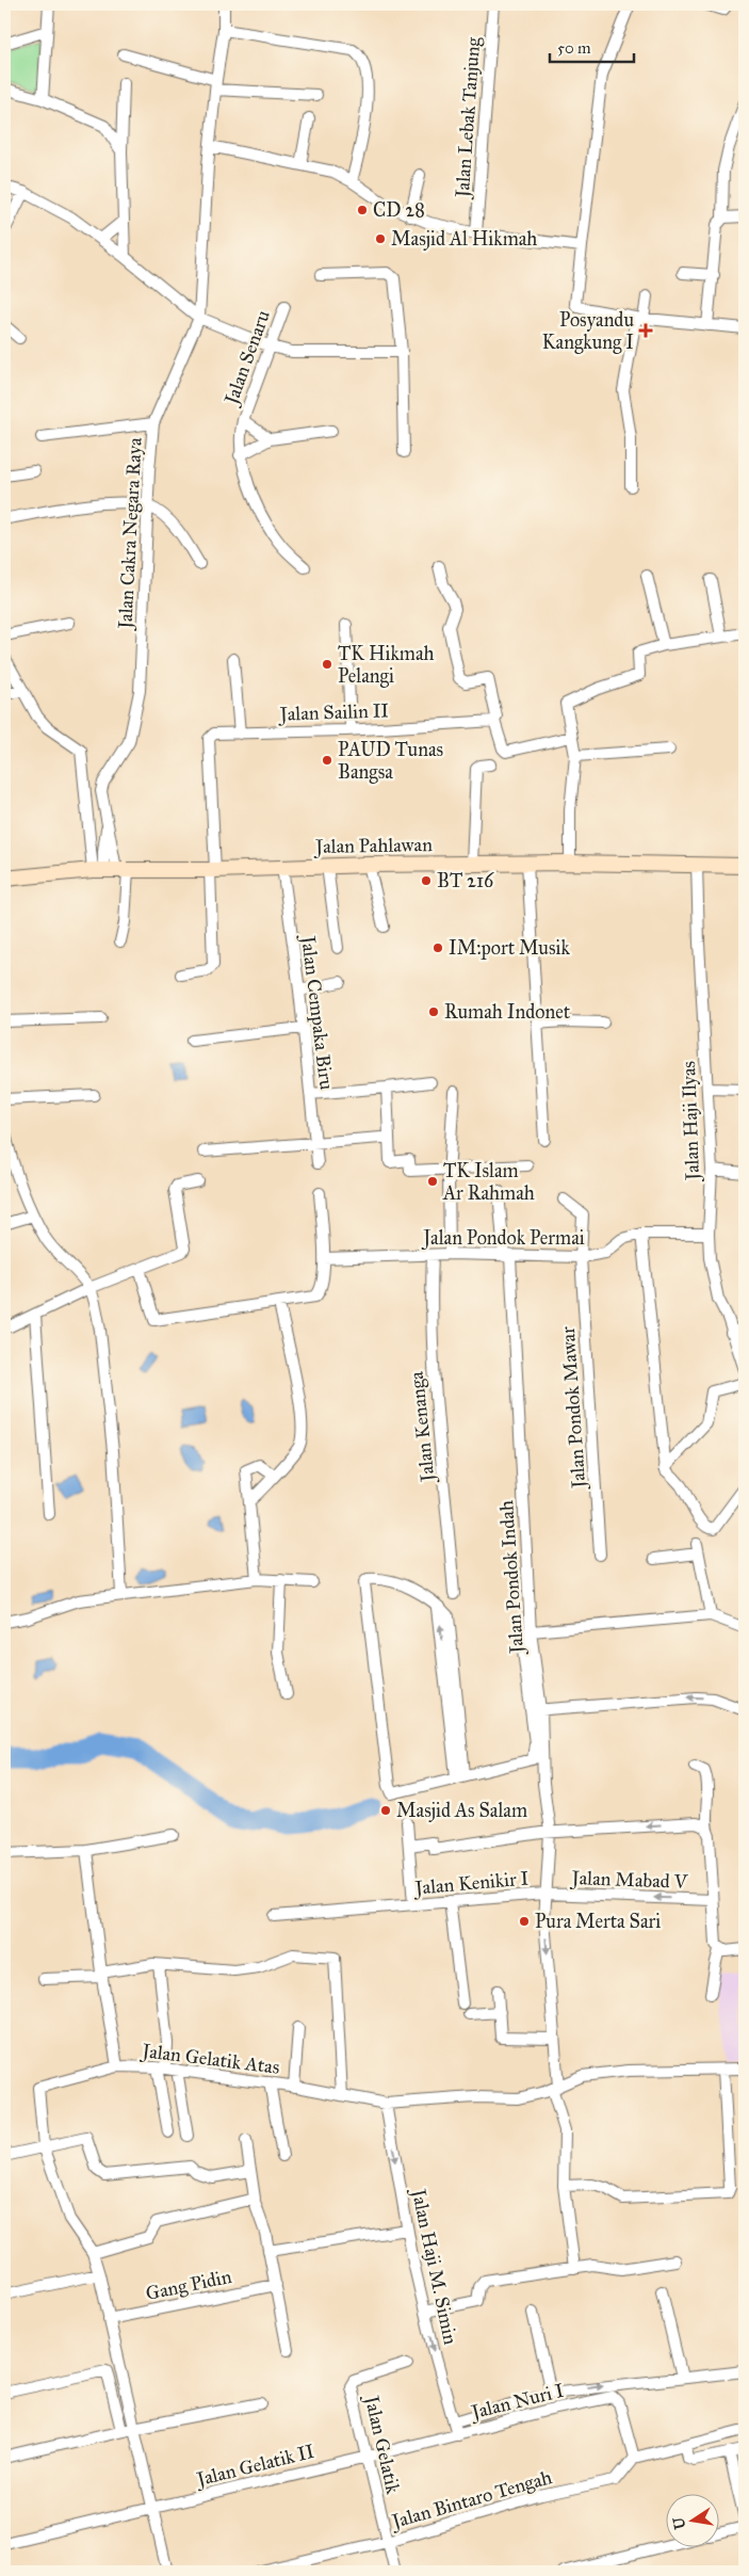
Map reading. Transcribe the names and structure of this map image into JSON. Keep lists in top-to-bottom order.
{
  "streets": {
    "main road": ["Jalan Pahlawan"],
    "street": [
      "Jalan Lebak Tanjung",
      "Jalan Senaru",
      "Jalan Cakra Negara Raya",
      "Jalan Sailin II",
      "Jalan Cempaka Biru",
      "Jalan Haji Ilyas",
      "Jalan Pondok Permai",
      "Jalan Pondok Mawar",
      "Jalan Kenanga",
      "Jalan Pondok Indah",
      "Jalan Mabad V",
      "Jalan Kenikir I",
      "Jalan Gelatik Atas",
      "Jalan Haji M. Simin",
      "Gang Pidin",
      "Jalan Nuri I",
      "Jalan Gelatik",
      "Jalan Gelatik II",
      "Jalan Bintaro Tengah"
    ]
  },
  "crossings": [
    ["Jalan Cakra Negara Raya", "Jalan Pahlawan"],
    ["Jalan Sailin II", "Jalan Pahlawan"],
    ["Jalan Pahlawan", "Jalan Cempaka Biru"],
    ["Jalan Pahlawan", "Jalan Haji Ilyas"],
    ["Jalan Haji Ilyas", "Jalan Pondok Permai"],
    ["Jalan Pondok Permai", "Jalan Pondok Mawar"],
    ["Jalan Pondok Permai", "Jalan Kenanga"],
    ["Jalan Pondok Permai", "Jalan Pondok Indah"],
    ["Jalan Mabad V", "Jalan Kenikir I"],
    ["Jalan Kenikir I", "Jalan Gelatik Atas"],
    ["Jalan Gelatik Atas", "Jalan Haji M. Simin"],
    ["Jalan Gelatik Atas", "Gang Pidin"],
    ["Jalan Gelatik Atas", "Jalan Gelatik II"],
    ["Jalan Haji M. Simin", "Jalan Nuri I"],
    ["Jalan Nuri I", "Jalan Gelatik"],
    ["Jalan Nuri I", "Jalan Gelatik II"],
    ["Jalan Nuri I", "Jalan Bintaro Tengah"],
    ["Jalan Gelatik", "Jalan Gelatik II"],
    ["Jalan Gelatik", "Jalan Bintaro Tengah"]
  ],
  "one_way": ["Jalan Haji M. Simin"],
  "places": {
    "other": [
      "CD 28",
      "Masjid Al Hikmah",
      "TK Hikmah Pelangi",
      "PAUD Tunas Bangsa",
      "BT 216",
      "IM:port Musik",
      "Rumah Indonet",
      "TK Islam Ar Rahmah",
      "Masjid As Salam",
      "Pura Merta Sari"
    ],
    "health": ["Posyandu Kangkung I"]
  },
  "scale_bar": "50 m",
  "north": "left"
}
